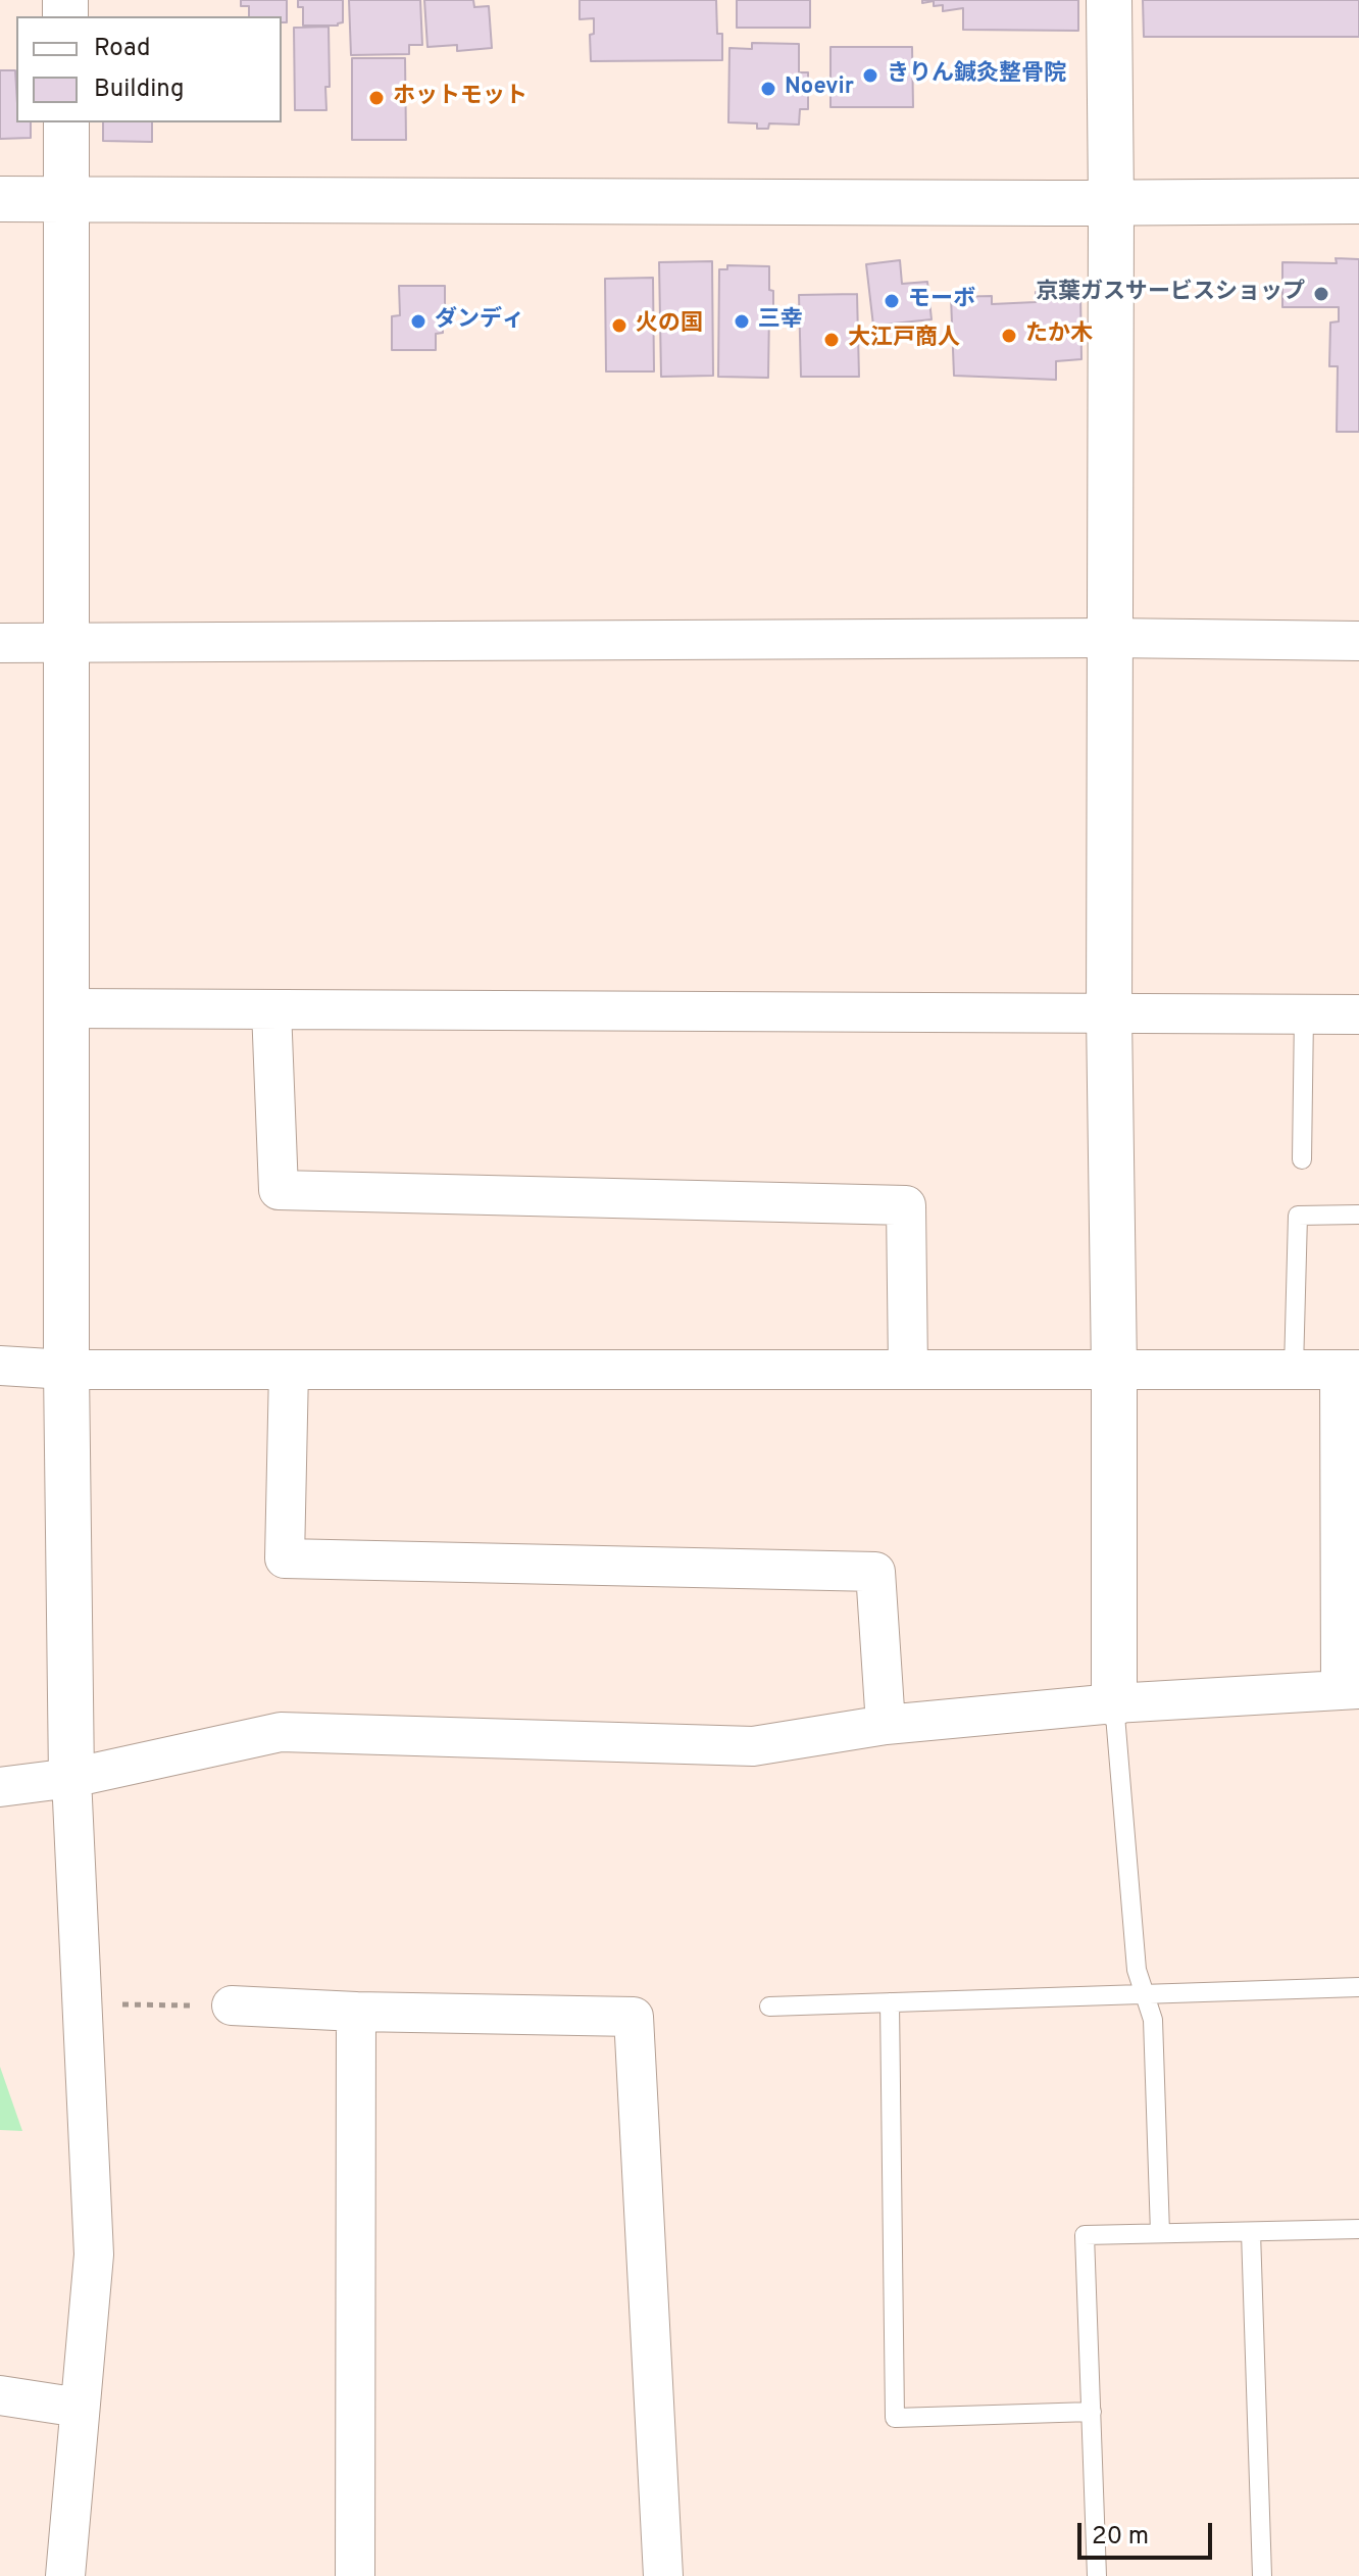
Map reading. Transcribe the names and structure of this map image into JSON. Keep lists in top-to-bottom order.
{
  "places": [
    "きりん鍼灸整骨院",
    "Noevir",
    "ホットモット",
    "京葉ガスサービスショップ",
    "モーボ",
    "ダンディ",
    "三幸",
    "火の国",
    "たか木",
    "大江戸商人"
  ],
  "legend": ["Road", "Building"],
  "scale_bar": "20 m"
}
